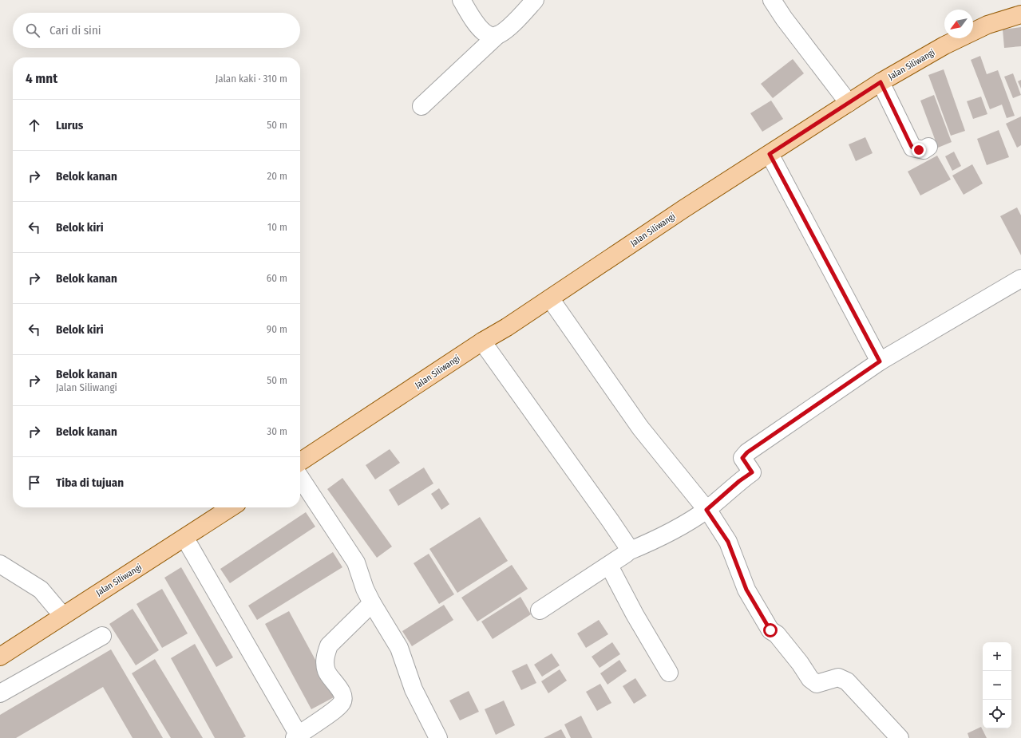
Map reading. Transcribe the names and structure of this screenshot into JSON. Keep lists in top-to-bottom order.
{
  "streets": {
    "main road": ["Jalan Siliwangi"]
  },
  "north": "bottom left",
  "page": {
    "search": "Cari di sini",
    "heading": ["4 mnt", "Jalan kaki · 310 m"],
    "list": [
      ["Lurus", "50 m"],
      ["Belok kanan", "20 m"],
      ["Belok kiri", "10 m"],
      ["Belok kanan", "60 m"],
      ["Belok kiri", "90 m"],
      ["Belok kanan", "Jalan Siliwangi", "50 m"],
      ["Belok kanan", "30 m"],
      "Tiba di tujuan"
    ],
    "map_buttons": ["+", "−"]
  }
}
